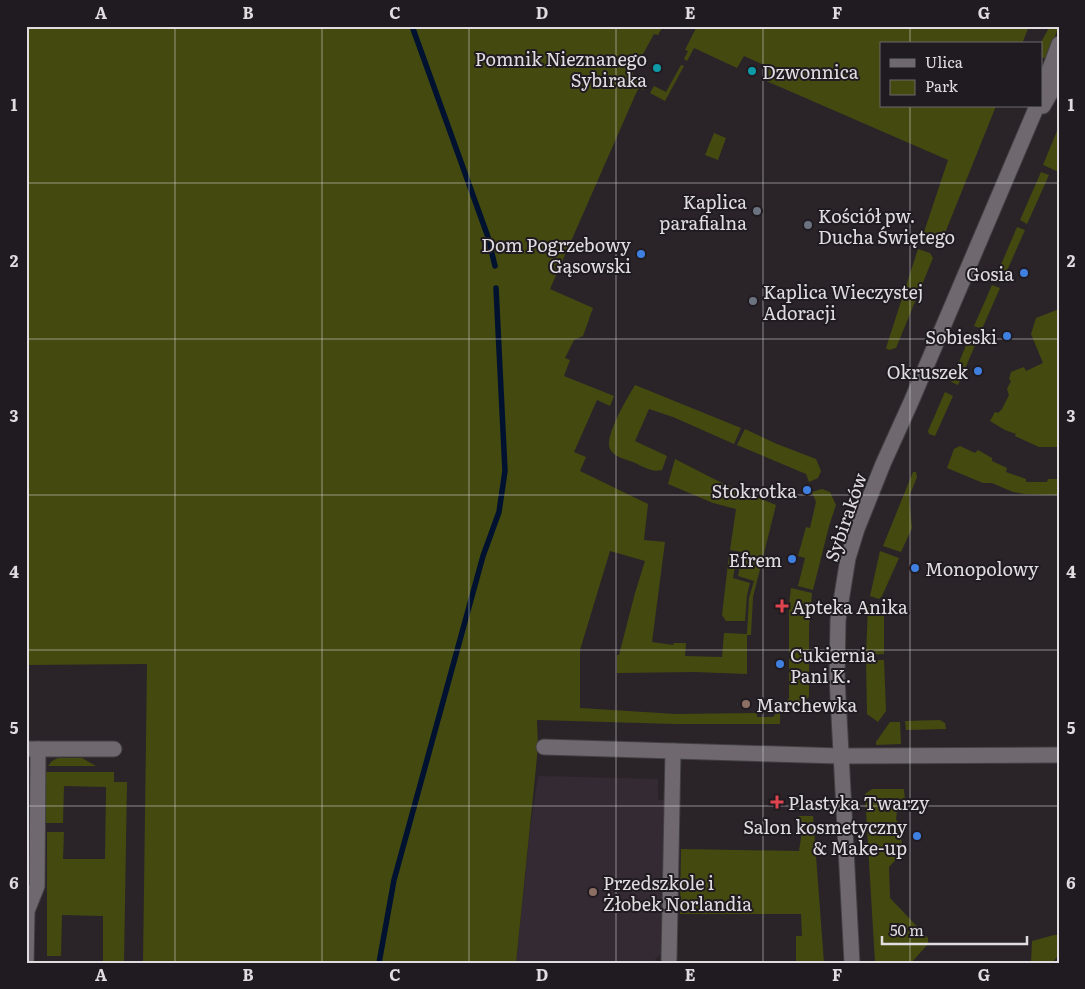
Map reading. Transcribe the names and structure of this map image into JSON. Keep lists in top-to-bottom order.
{
  "streets": {
    "street": ["Sybiraków"]
  },
  "places": {
    "other": [
      "Pomnik Nieznanego Sybiraka",
      "Dzwonnica",
      "Kaplica parafialna",
      "Kościół pw. Ducha Świętego",
      "Dom Pogrzebowy Gąsowski",
      "Gosia",
      "Kaplica Wieczystej Adoracji",
      "Sobieski",
      "Okruszek",
      "Stokrotka",
      "Efrem",
      "Monopolowy",
      "Cukiernia Pani K.",
      "Marchewka",
      "Salon kosmetyczny & Make-up",
      "Przedszkole i Żłobek Norlandia"
    ],
    "health": ["Apteka Anika", "Plastyka Twarzy"]
  },
  "legend": ["Ulica", "Park"],
  "scale_bar": "50 m",
  "grid": {
    "columns": [
      "A",
      "B",
      "C",
      "D",
      "E",
      "F",
      "G"
    ],
    "rows": [
      "1",
      "2",
      "3",
      "4",
      "5",
      "6"
    ]
  }
}
